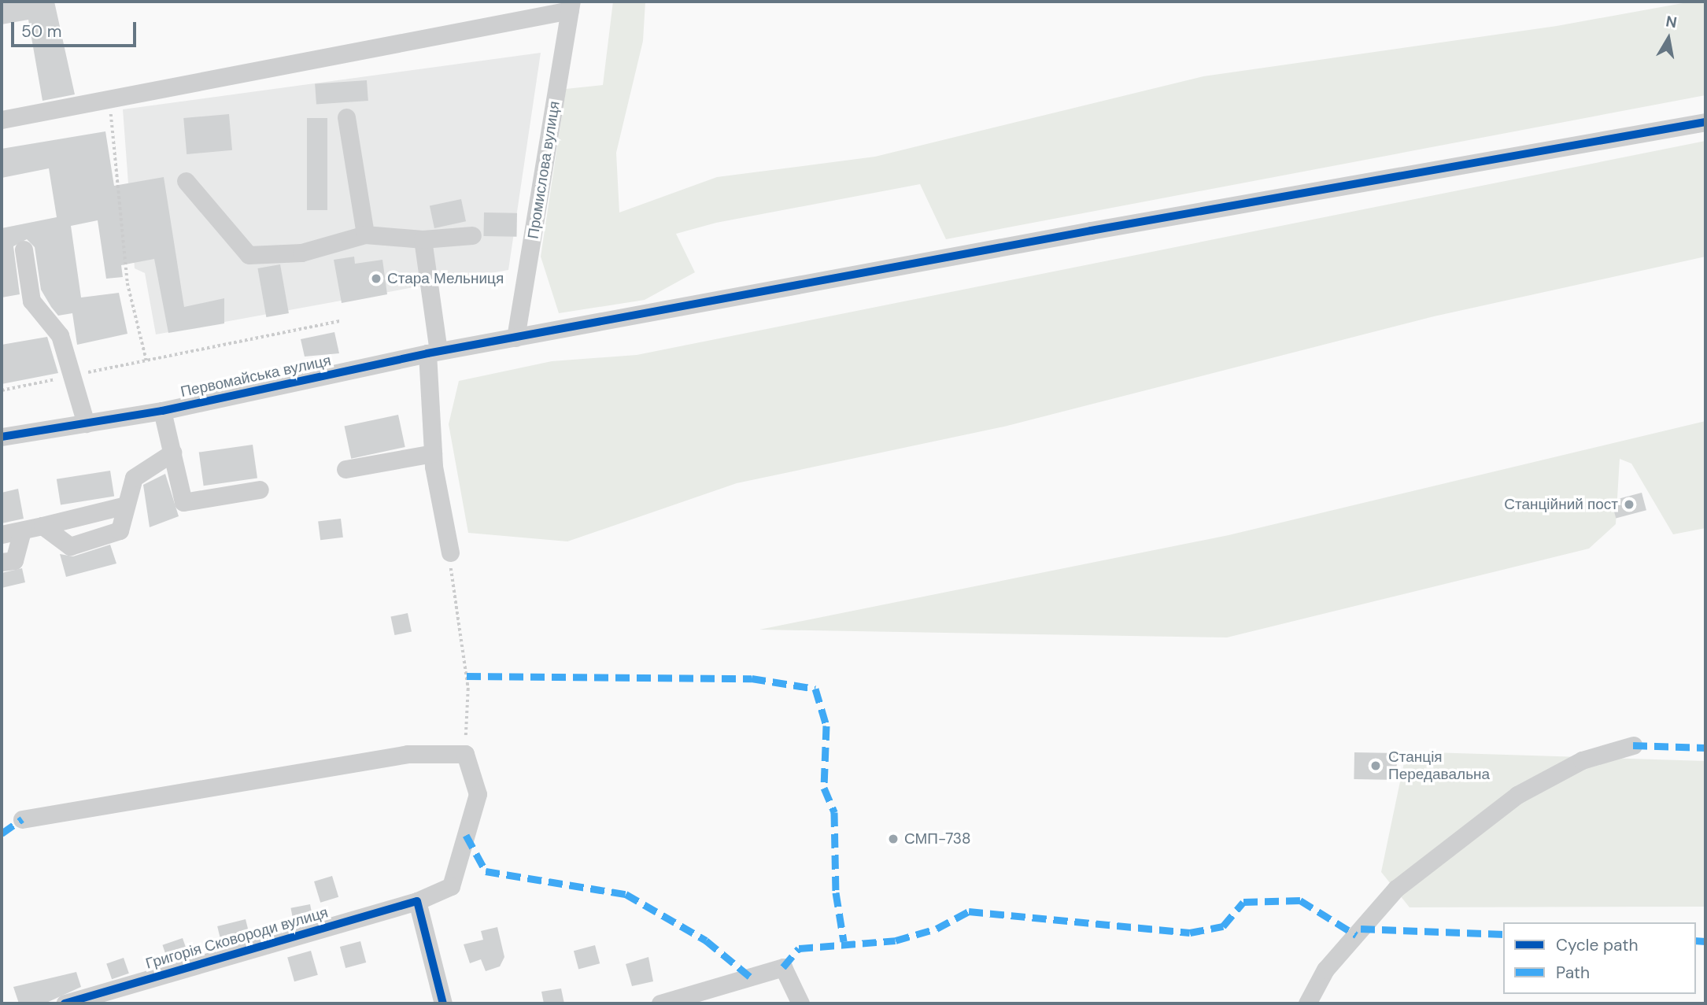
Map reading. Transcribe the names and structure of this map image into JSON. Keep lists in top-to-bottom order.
{
  "streets": {
    "street": ["Промислова вулиця", "Первомайська вулиця", "Григорія Сковороди вулиця"]
  },
  "crossings": [
    ["Промислова вулиця", "Первомайська вулиця"]
  ],
  "places": [
    "Стара Мельниця",
    "Станційний пост",
    "Станція Передавальна",
    "СМП-738"
  ],
  "legend": ["Cycle path", "Path"],
  "scale_bar": "50 m",
  "north": "top"
}
